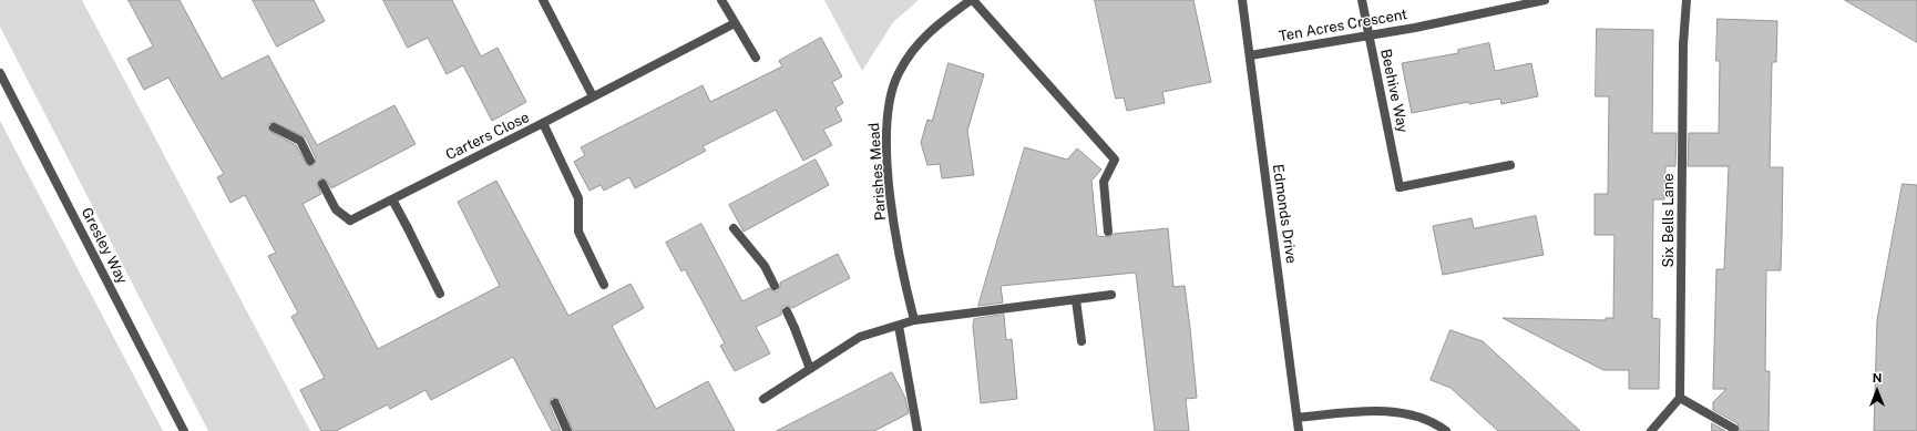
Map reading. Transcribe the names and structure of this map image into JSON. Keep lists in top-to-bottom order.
{
  "streets": {
    "street": [
      "Ten Acres Crescent",
      "Beehive Way",
      "Carters Close",
      "Parishes Mead",
      "Edmonds Drive",
      "Six Bells Lane",
      "Gresley Way"
    ]
  },
  "crossings": [
    ["Ten Acres Crescent", "Beehive Way"],
    ["Ten Acres Crescent", "Edmonds Drive"]
  ],
  "north": "top"
}
